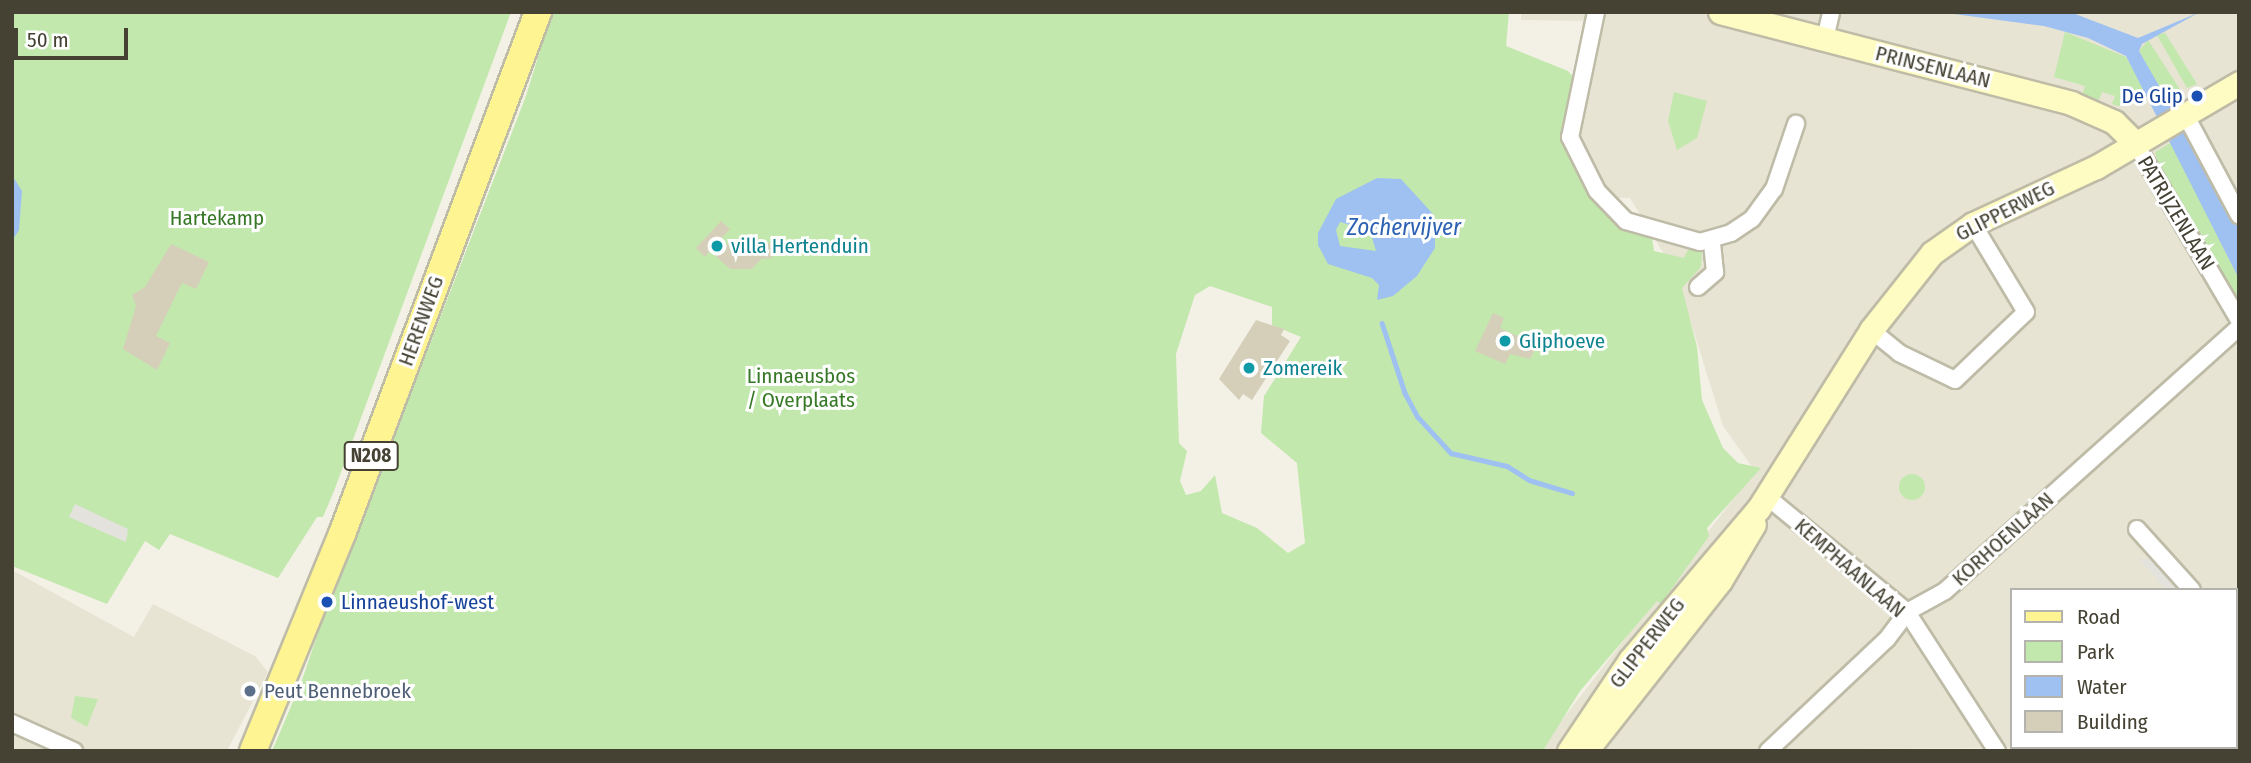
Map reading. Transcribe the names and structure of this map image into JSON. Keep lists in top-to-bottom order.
{
  "streets": {
    "main road": ["HERENWEG", "N208"],
    "street": [
      "PRINSENLAAN",
      "GLIPPERWEG",
      "PATRIJZENLAAN",
      "KORHOENLAAN",
      "KEMPHAANLAAN"
    ]
  },
  "crossings": [
    ["PRINSENLAAN", "GLIPPERWEG"],
    ["PRINSENLAAN", "PATRIJZENLAAN"],
    ["GLIPPERWEG", "PATRIJZENLAAN"],
    ["GLIPPERWEG", "KEMPHAANLAAN"],
    ["KORHOENLAAN", "KEMPHAANLAAN"]
  ],
  "water": ["Zochervijver"],
  "parks": ["Hartekamp", "Linnaeusbos / Overplaats"],
  "places": [
    "De Glip",
    "villa Hertenduin",
    "Gliphoeve",
    "Zomereik",
    "Linnaeushof-west",
    "Peut Bennebroek"
  ],
  "legend": [
    "Road",
    "Park",
    "Water",
    "Building"
  ],
  "scale_bar": "50 m"
}
